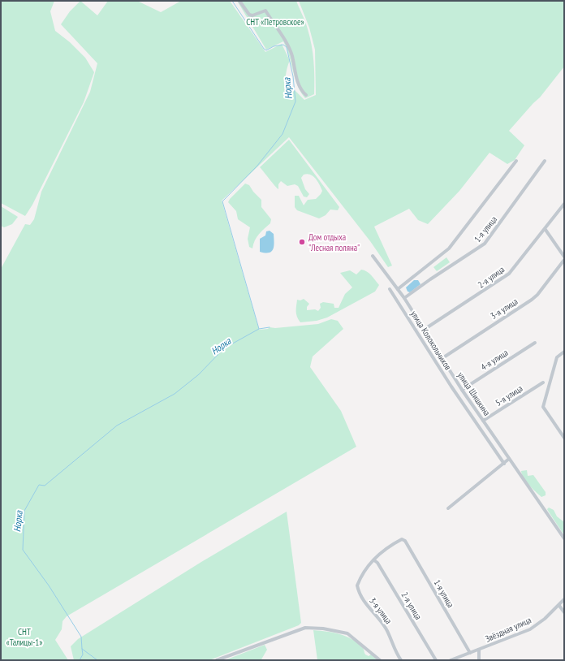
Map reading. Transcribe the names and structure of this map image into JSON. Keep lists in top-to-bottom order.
{
  "streets": {
    "street": [
      "1-я улица",
      "2-я улица",
      "3-я улица",
      "улица Колокольчиков",
      "4-я улица",
      "улица Шишкина",
      "5-я улица",
      "Звёздная улица"
    ]
  },
  "crossings": [
    ["1-я улица", "2-я улица"],
    ["1-я улица", "3-я улица"],
    ["1-я улица", "улица Шишкина"],
    ["1-я улица", "Звёздная улица"],
    ["2-я улица", "3-я улица"],
    ["2-я улица", "улица Шишкина"],
    ["3-я улица", "улица Шишкина"],
    ["4-я улица", "улица Шишкина"],
    ["улица Шишкина", "5-я улица"]
  ],
  "water": ["Норка"],
  "parks": ["СНТ «Петровское»", "СНТ «Талицы-1»"],
  "places": ["Дом отдыха \"Лесная поляна\""]
}
